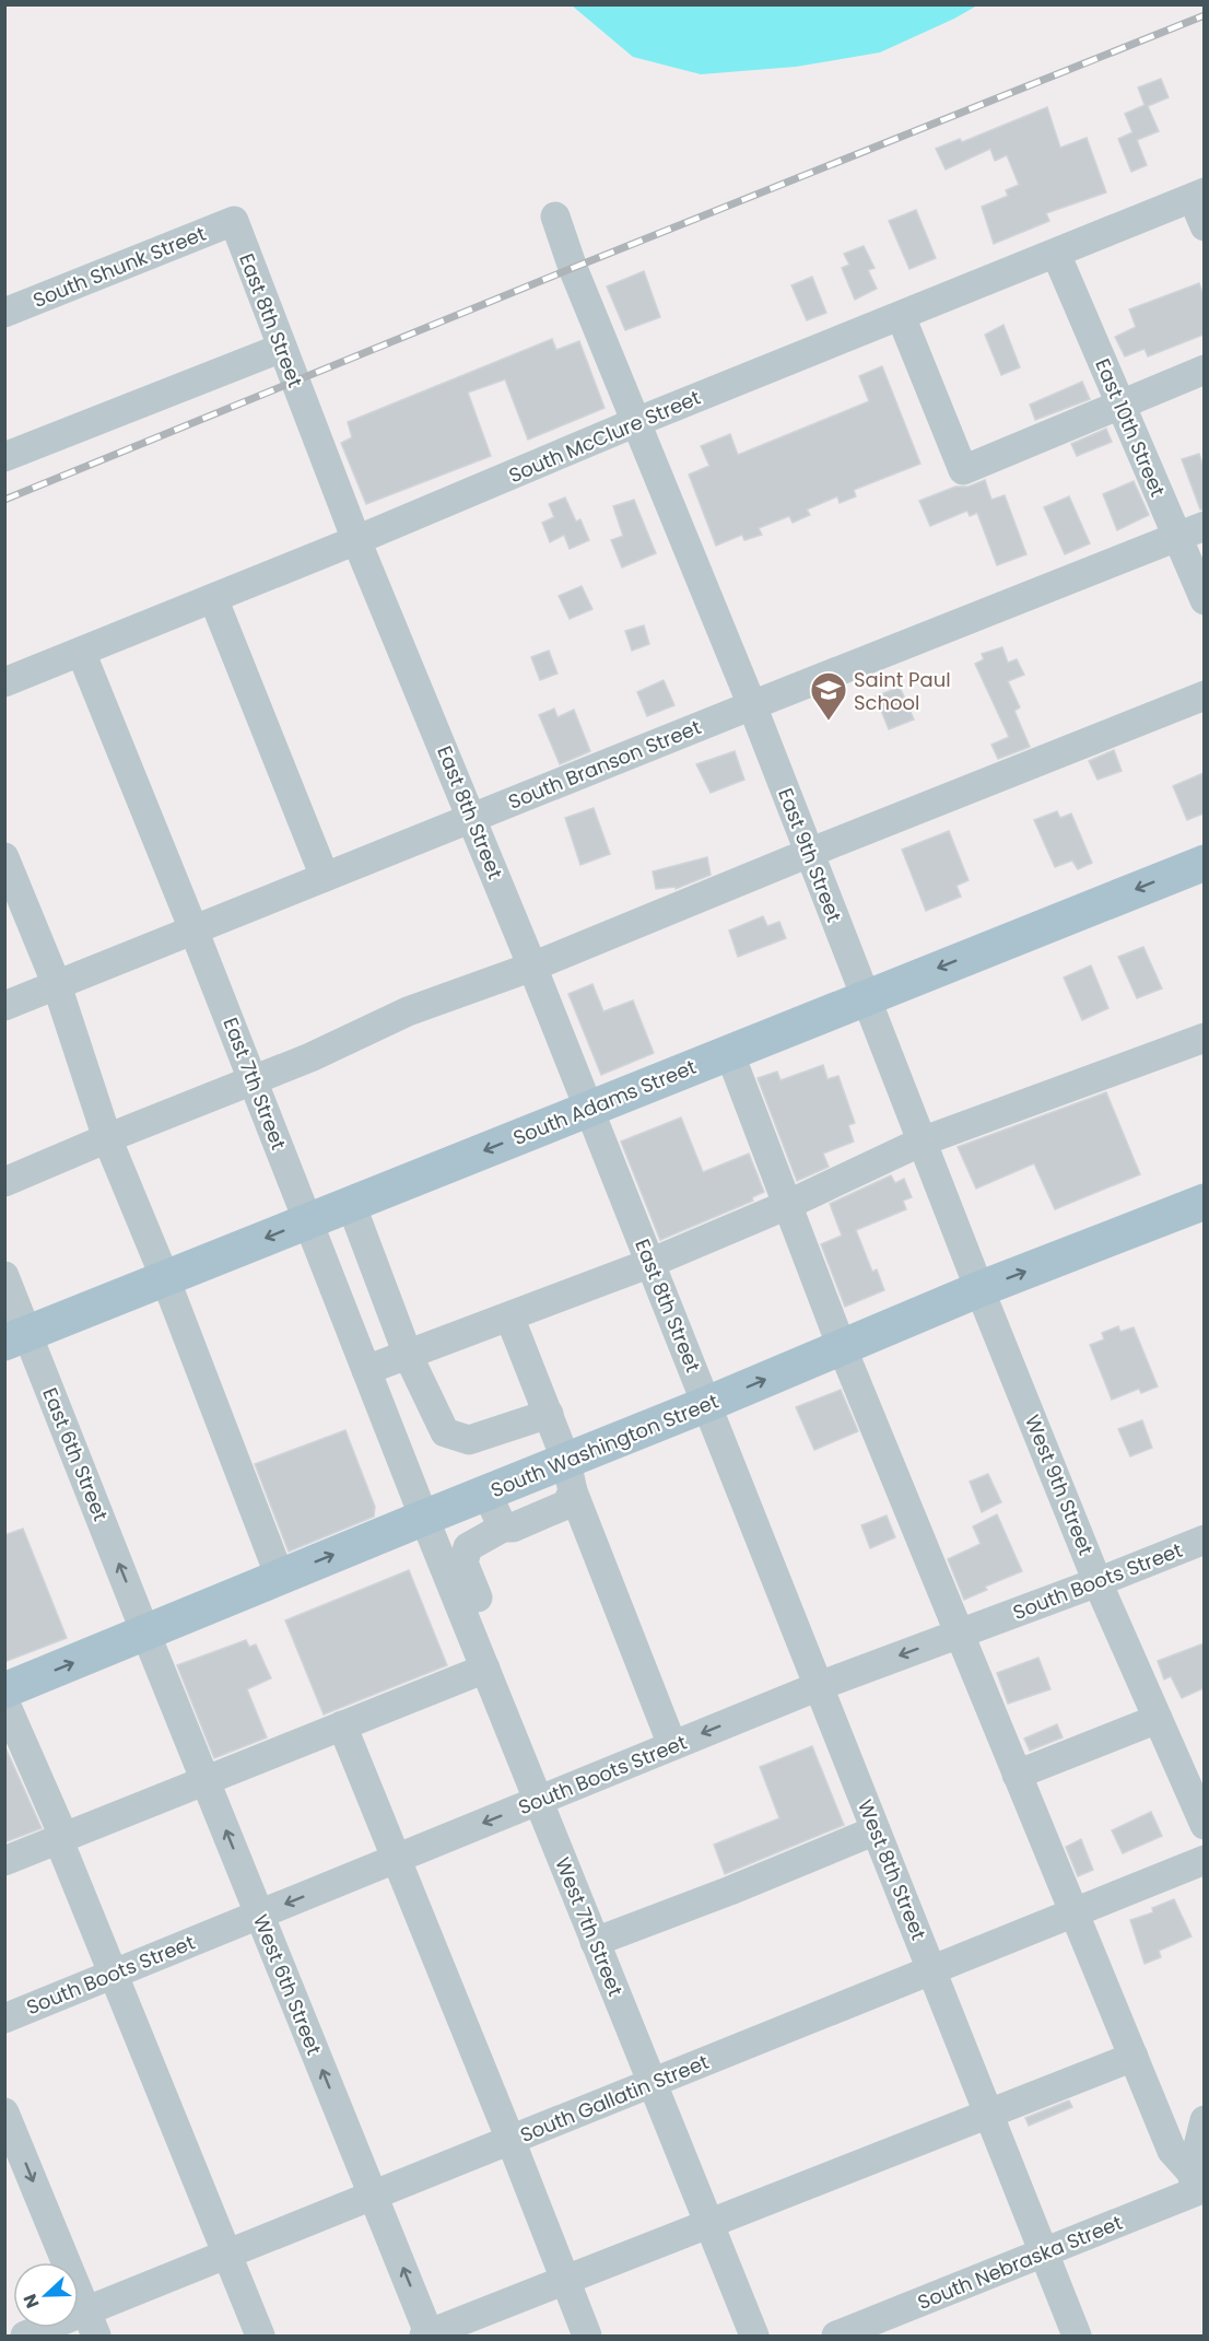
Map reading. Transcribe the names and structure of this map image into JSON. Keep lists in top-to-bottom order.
{
  "streets": {
    "main road": ["South Adams Street", "South Washington Street"],
    "street": [
      "South Shunk Street",
      "East 8th Street",
      "East 10th Street",
      "South McClure Street",
      "South Branson Street",
      "East 9th Street",
      "East 7th Street",
      "East 6th Street",
      "West 9th Street",
      "South Boots Street",
      "West 8th Street",
      "West 7th Street",
      "West 6th Street",
      "South Gallatin Street",
      "South Nebraska Street"
    ]
  },
  "crossings": [
    ["South Shunk Street", "East 8th Street"],
    ["East 8th Street", "South McClure Street"],
    ["East 8th Street", "South Branson Street"],
    ["East 8th Street", "South Adams Street"],
    ["East 8th Street", "South Washington Street"],
    ["East 8th Street", "West 8th Street"],
    ["East 10th Street", "South McClure Street"],
    ["East 10th Street", "South Branson Street"],
    ["South McClure Street", "East 9th Street"],
    ["South McClure Street", "East 7th Street"],
    ["South Branson Street", "East 9th Street"],
    ["South Branson Street", "East 7th Street"],
    ["East 9th Street", "South Adams Street"],
    ["East 9th Street", "South Washington Street"],
    ["East 9th Street", "West 9th Street"],
    ["East 7th Street", "South Adams Street"],
    ["East 7th Street", "South Washington Street"],
    ["East 7th Street", "West 7th Street"],
    ["South Adams Street", "East 6th Street"],
    ["South Washington Street", "East 6th Street"],
    ["South Washington Street", "West 9th Street"],
    ["South Washington Street", "West 8th Street"],
    ["South Washington Street", "West 7th Street"],
    ["South Washington Street", "West 6th Street"],
    ["East 6th Street", "West 6th Street"],
    ["West 9th Street", "South Boots Street"],
    ["South Boots Street", "West 8th Street"],
    ["South Boots Street", "West 7th Street"],
    ["South Boots Street", "West 6th Street"],
    ["West 8th Street", "South Gallatin Street"],
    ["West 8th Street", "South Nebraska Street"],
    ["West 7th Street", "South Gallatin Street"],
    ["West 6th Street", "South Gallatin Street"]
  ],
  "one_way": ["South Adams Street", "South Washington Street"],
  "places": {
    "school or university": ["Saint Paul School"]
  },
  "north": "left"
}
